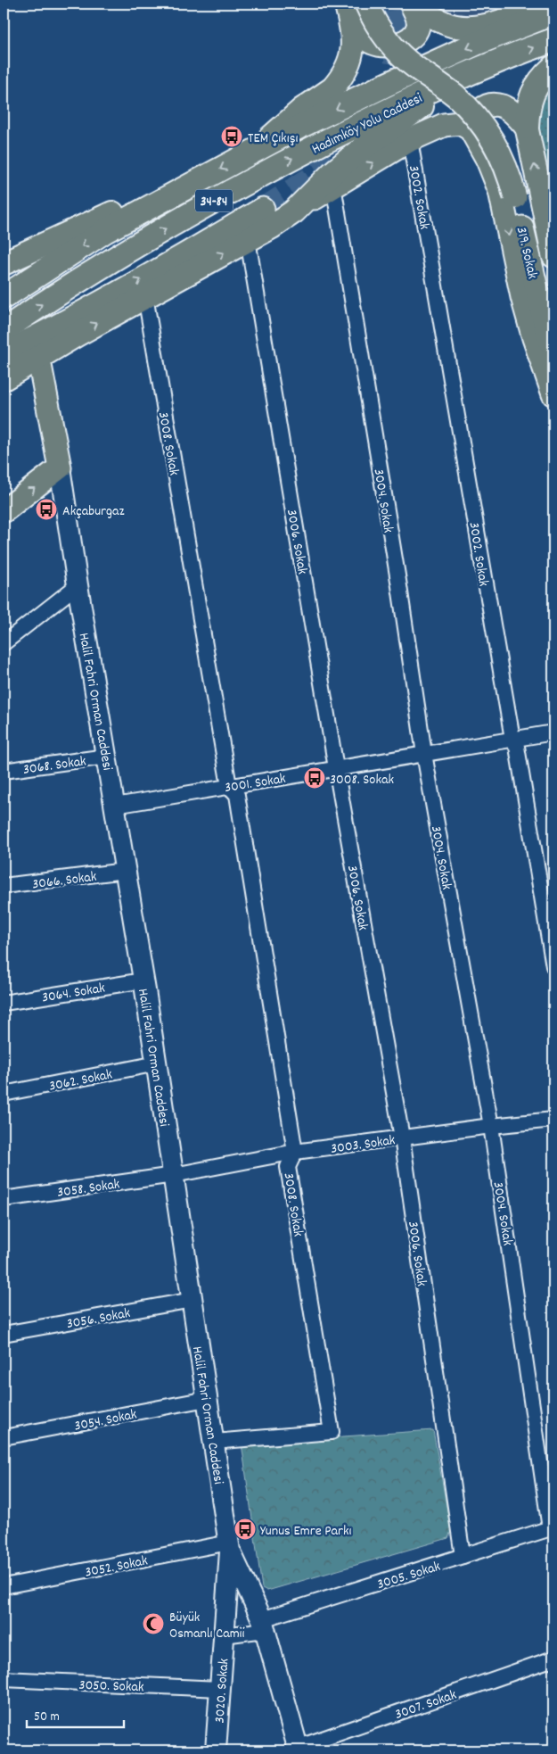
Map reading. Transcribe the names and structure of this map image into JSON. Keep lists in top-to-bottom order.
{
  "streets": {
    "highway": ["Hadımköy Yolu Caddesi", "34-84"],
    "main road": ["319. Sokak", "Halil Fahri Orman Caddesi", "3020. Sokak"],
    "street": [
      "3002. Sokak",
      "3008. Sokak",
      "3004. Sokak",
      "3006. Sokak",
      "3068. Sokak",
      "3001. Sokak",
      "3066. Sokak",
      "3064. Sokak",
      "3062. Sokak",
      "3003. Sokak",
      "3058. Sokak",
      "3056. Sokak",
      "3054. Sokak",
      "3052. Sokak",
      "3005. Sokak",
      "3050. Sokak",
      "3007. Sokak"
    ]
  },
  "crossings": [
    ["3002. Sokak", "3001. Sokak"],
    ["3008. Sokak", "Halil Fahri Orman Caddesi"],
    ["3008. Sokak", "3001. Sokak"],
    ["3008. Sokak", "3003. Sokak"],
    ["3004. Sokak", "3001. Sokak"],
    ["3004. Sokak", "3003. Sokak"],
    ["3004. Sokak", "3005. Sokak"],
    ["3006. Sokak", "3001. Sokak"],
    ["3006. Sokak", "3003. Sokak"],
    ["3006. Sokak", "3005. Sokak"],
    ["Halil Fahri Orman Caddesi", "3068. Sokak"],
    ["Halil Fahri Orman Caddesi", "3001. Sokak"],
    ["Halil Fahri Orman Caddesi", "3066. Sokak"],
    ["Halil Fahri Orman Caddesi", "3064. Sokak"],
    ["Halil Fahri Orman Caddesi", "3062. Sokak"],
    ["Halil Fahri Orman Caddesi", "3003. Sokak"],
    ["Halil Fahri Orman Caddesi", "3058. Sokak"],
    ["Halil Fahri Orman Caddesi", "3056. Sokak"],
    ["Halil Fahri Orman Caddesi", "3054. Sokak"],
    ["Halil Fahri Orman Caddesi", "3052. Sokak"],
    ["Halil Fahri Orman Caddesi", "3005. Sokak"],
    ["Halil Fahri Orman Caddesi", "3020. Sokak"],
    ["Halil Fahri Orman Caddesi", "3007. Sokak"],
    ["3003. Sokak", "3058. Sokak"],
    ["3052. Sokak", "3020. Sokak"],
    ["3005. Sokak", "3020. Sokak"],
    ["3050. Sokak", "3020. Sokak"]
  ],
  "places": {
    "bus stop": [
      "TEM Çıkışı",
      "Akçaburgaz",
      "3008. Sokak",
      "Yunus Emre Parkı"
    ],
    "mosque": ["Büyük Osmanlı Camii"]
  },
  "scale_bar": "50 m"
}
